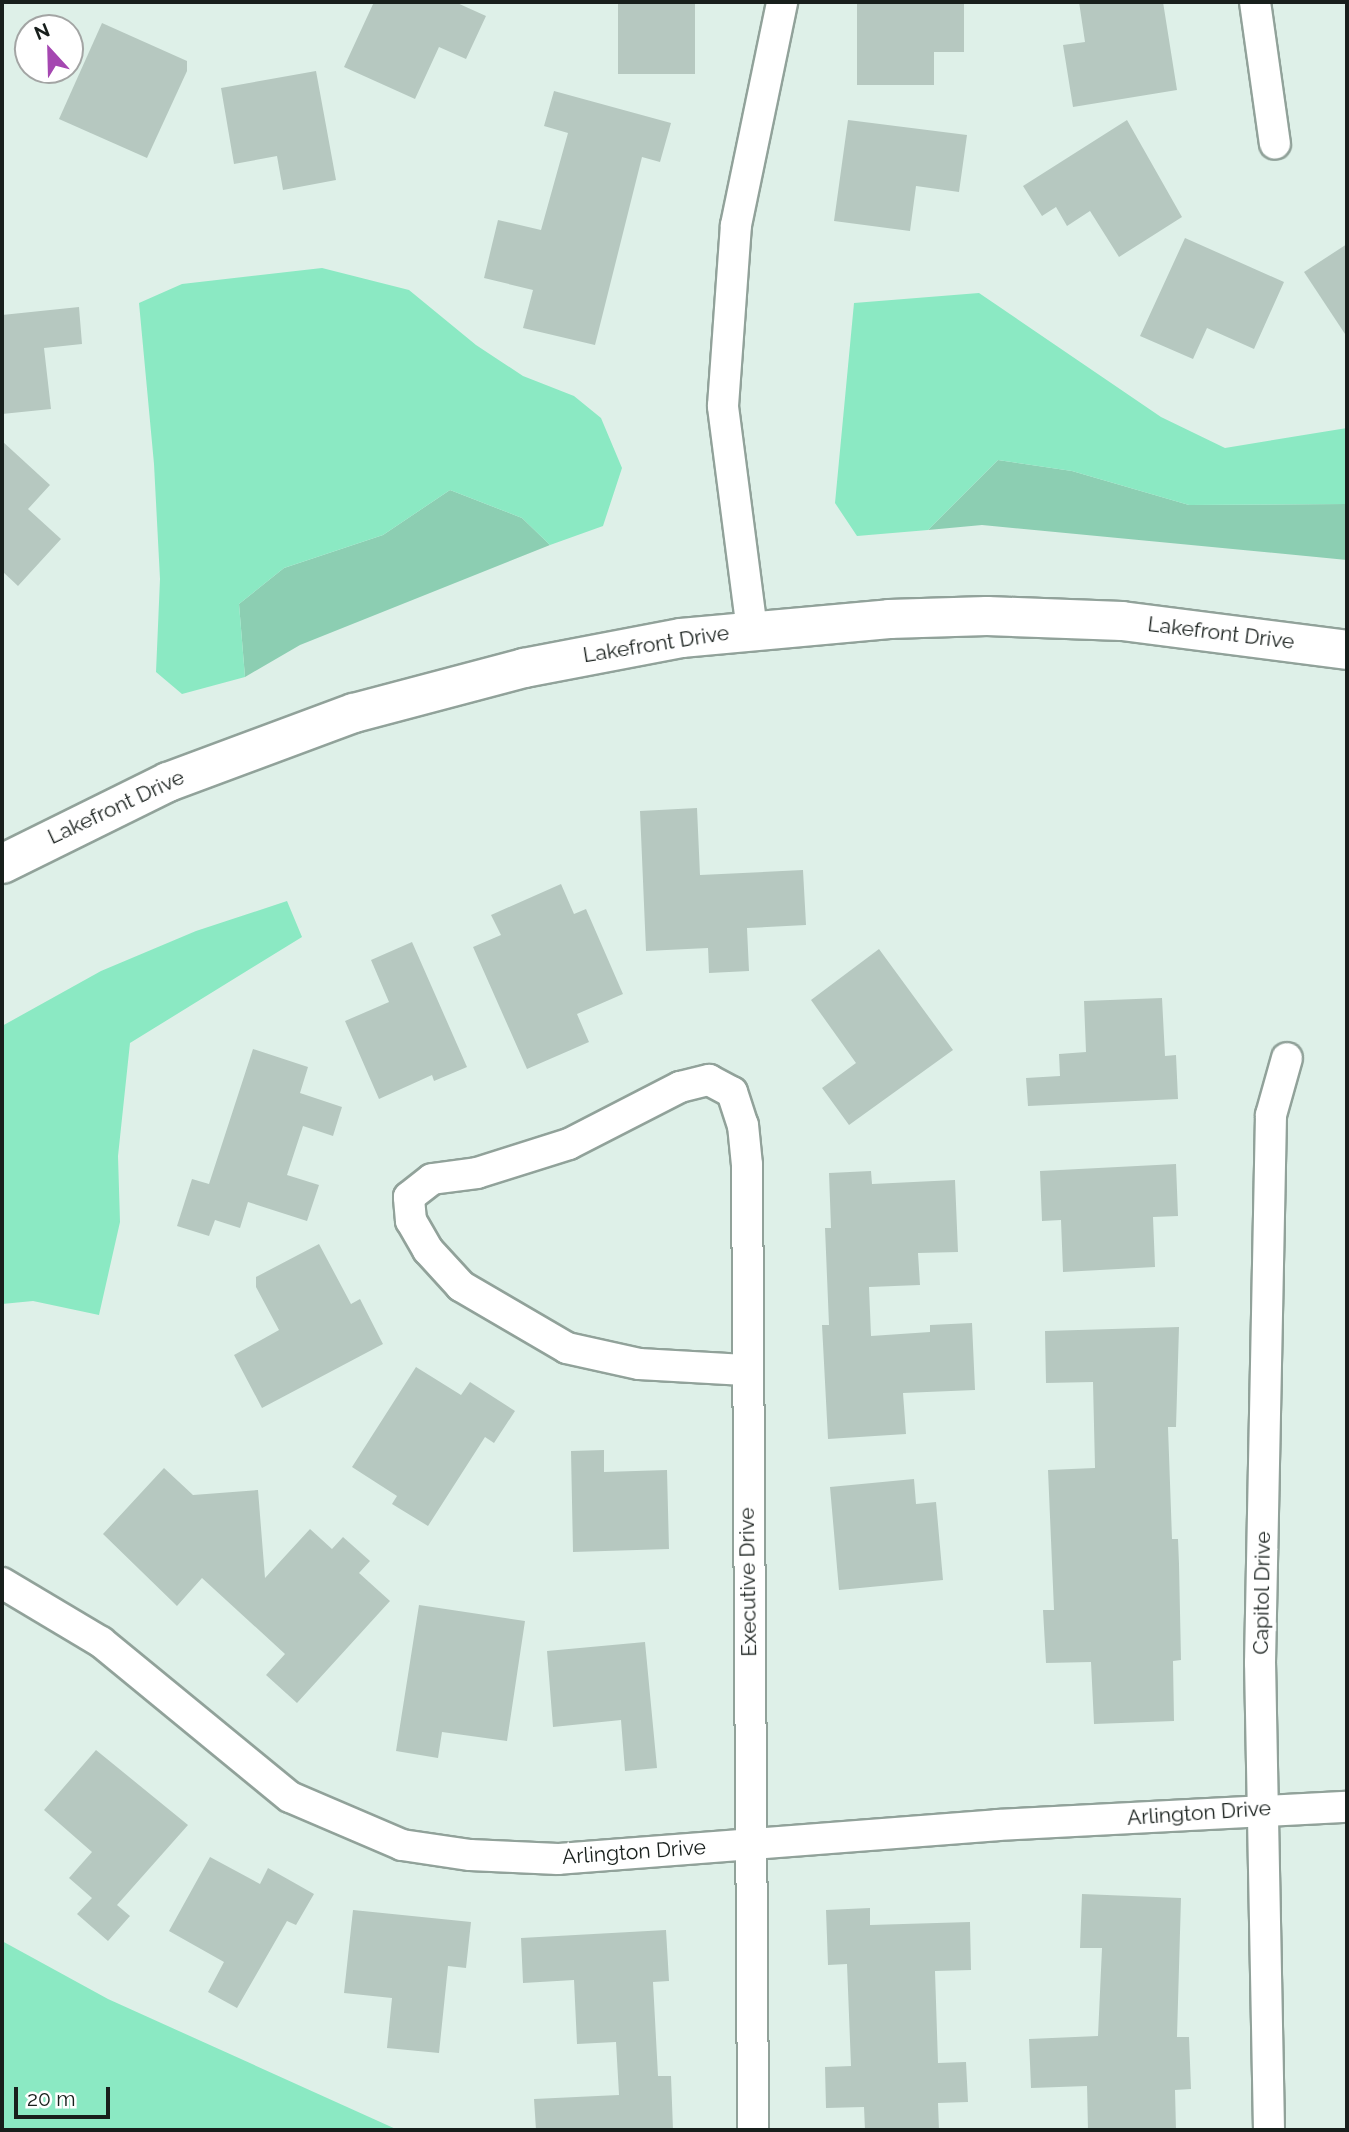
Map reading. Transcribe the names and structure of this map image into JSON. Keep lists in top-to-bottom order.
{
  "streets": {
    "street": [
      "Lakefront Drive",
      "Executive Drive",
      "Capitol Drive",
      "Arlington Drive"
    ]
  },
  "crossings": [
    ["Executive Drive", "Arlington Drive"],
    ["Capitol Drive", "Arlington Drive"]
  ],
  "scale_bar": "20 m",
  "north": "top"
}
